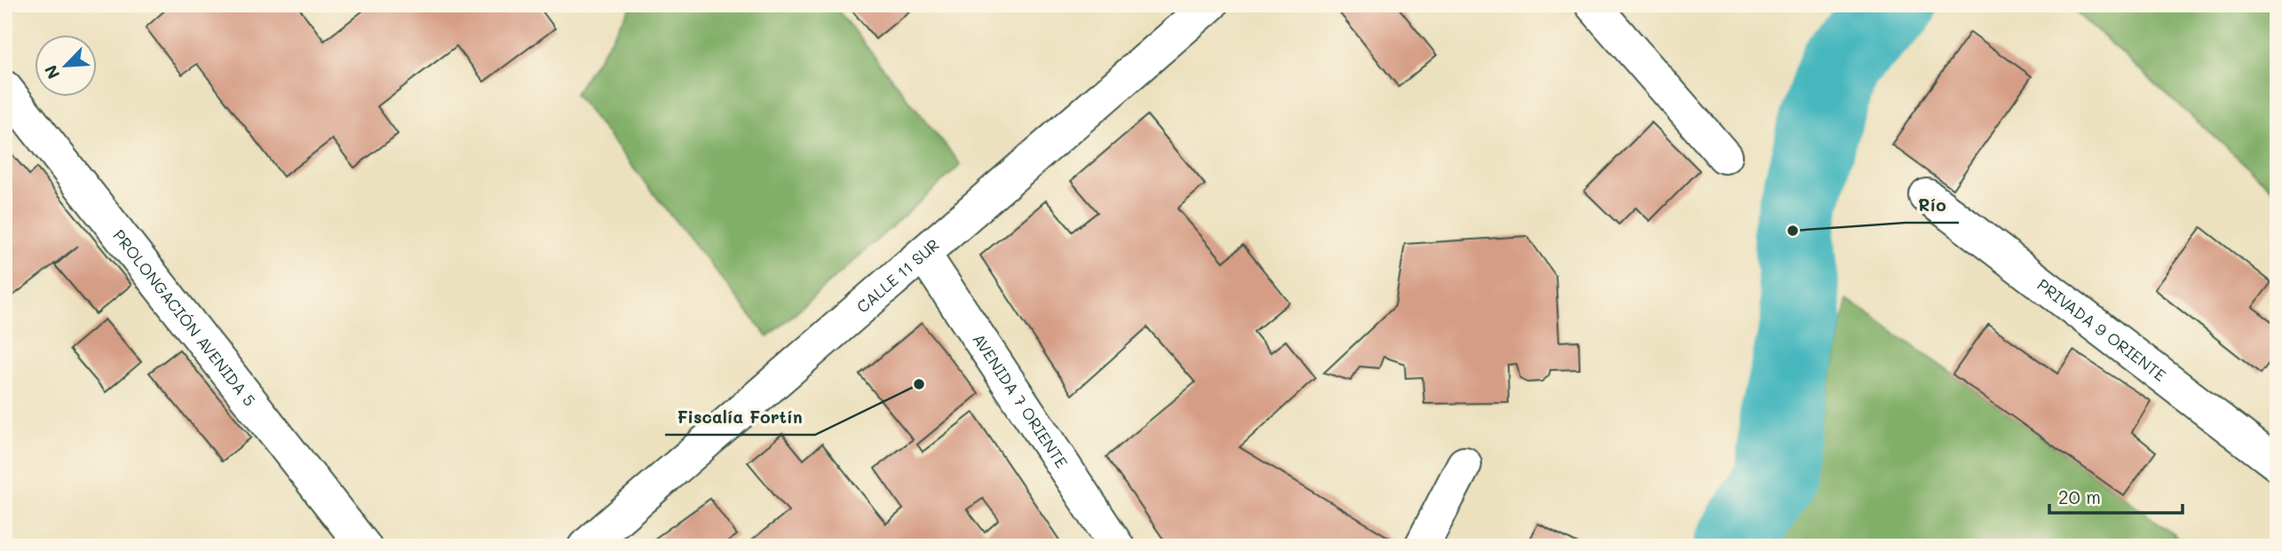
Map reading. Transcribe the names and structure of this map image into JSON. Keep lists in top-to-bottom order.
{
  "streets": {
    "street": [
      "CALLE 11 SUR",
      "PROLONGACIÓN AVENIDA 5",
      "PRIVADA 9 ORIENTE",
      "AVENIDA 7 ORIENTE"
    ]
  },
  "crossings": [
    ["CALLE 11 SUR", "AVENIDA 7 ORIENTE"]
  ],
  "places": ["Río", "Fiscalía Fortín"],
  "scale_bar": "20 m",
  "north": "bottom left"
}
